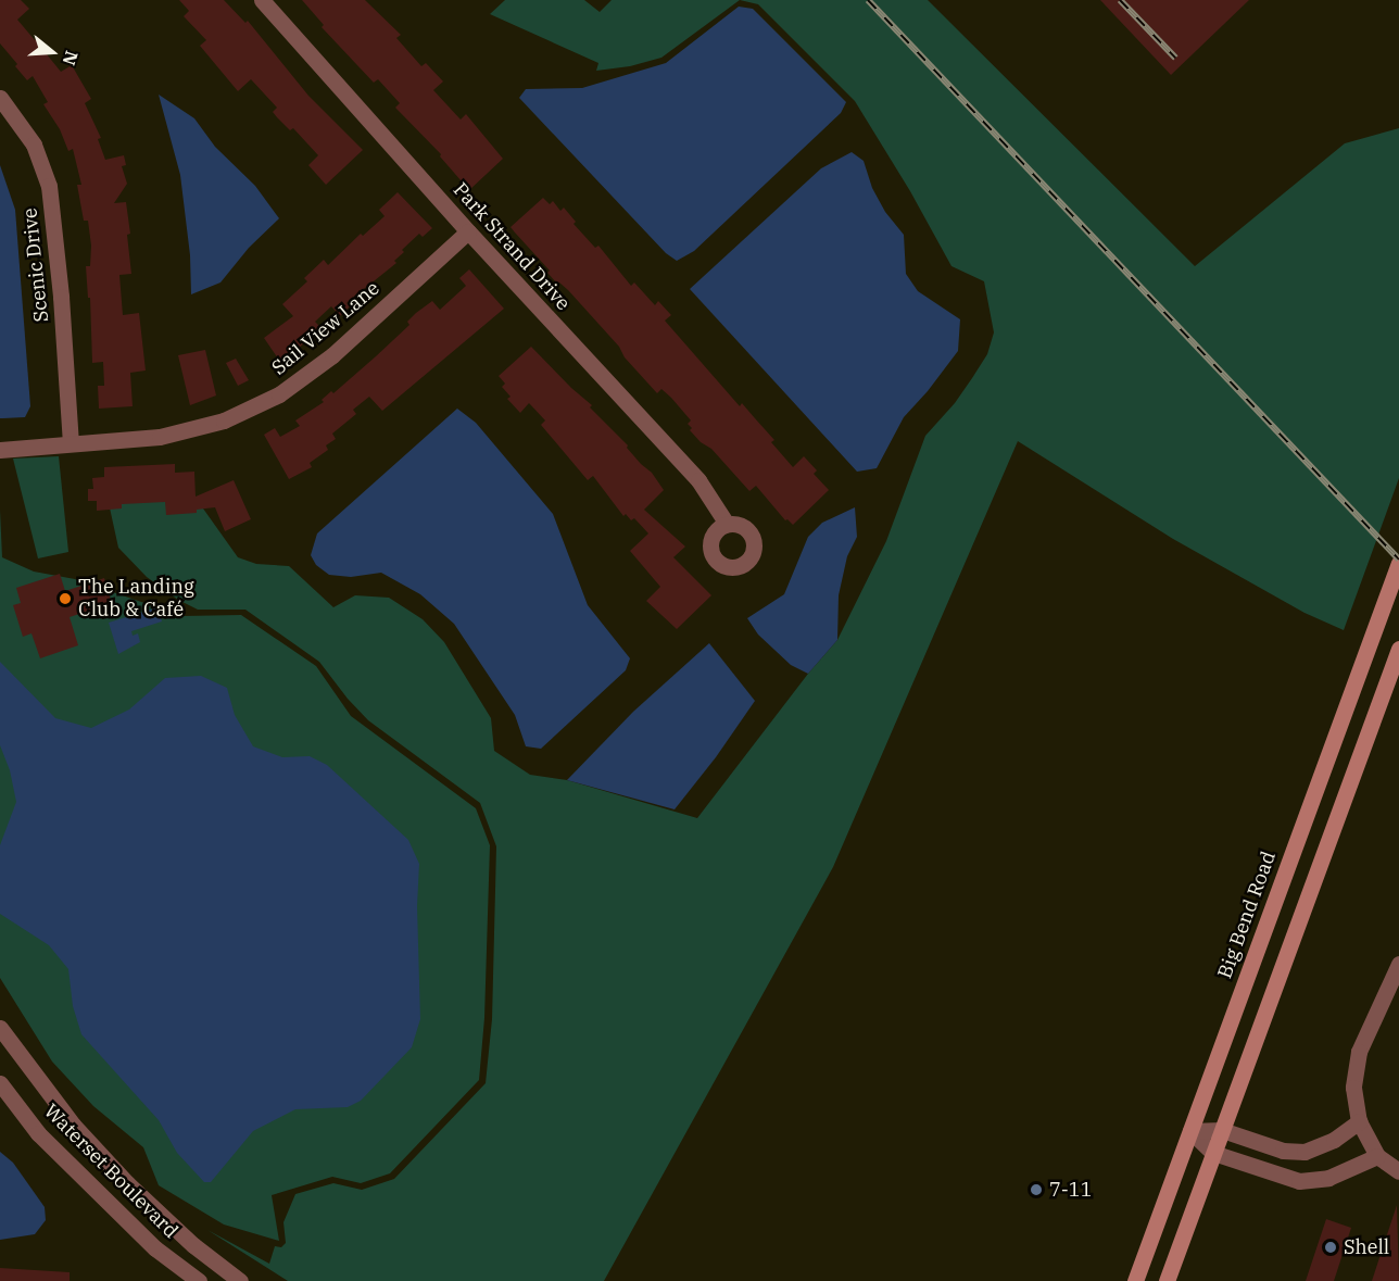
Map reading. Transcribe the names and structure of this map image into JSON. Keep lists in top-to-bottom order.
{
  "streets": {
    "main road": ["Big Bend Road"],
    "street": [
      "Park Strand Drive",
      "Scenic Drive",
      "Sail View Lane",
      "Waterset Boulevard"
    ]
  },
  "crossings": [
    ["Park Strand Drive", "Sail View Lane"],
    ["Scenic Drive", "Sail View Lane"]
  ],
  "places": ["The Landing Club & Café", "7-11", "Shell"],
  "north": "right"
}
